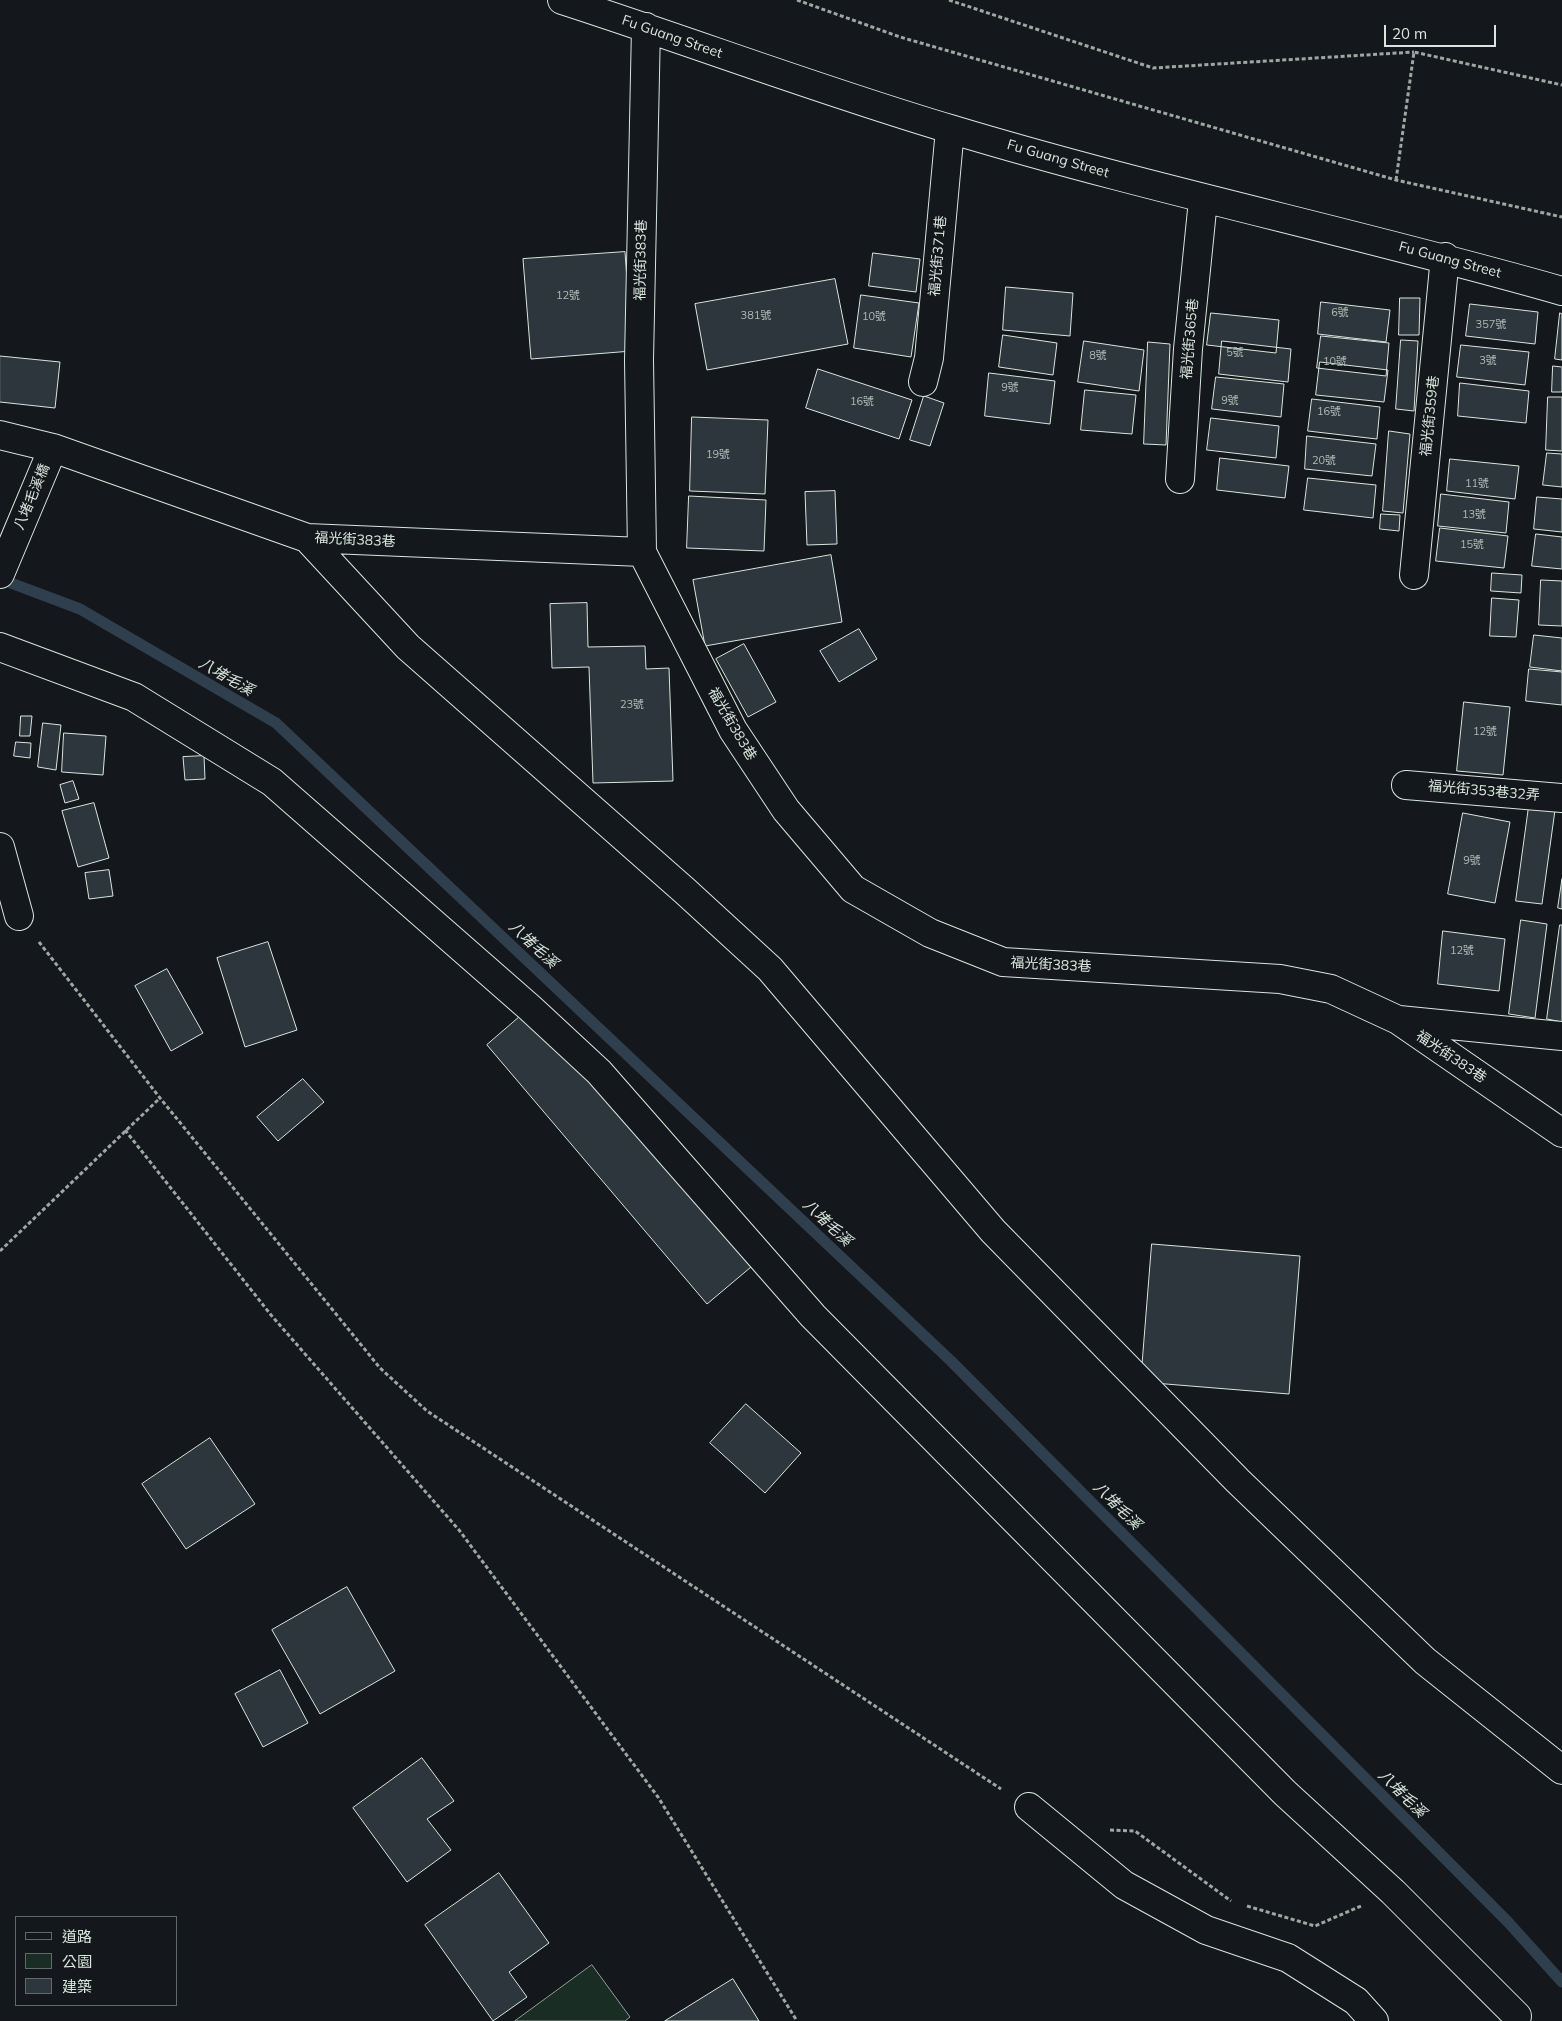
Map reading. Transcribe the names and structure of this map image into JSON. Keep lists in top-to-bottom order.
{
  "streets": {
    "street": [
      "Fu Guang Street",
      "福光街371巷",
      "福光街383巷",
      "福光街365巷",
      "福光街359巷",
      "八堵毛溪橋",
      "福光街353巷32弄"
    ]
  },
  "crossings": [
    ["Fu Guang Street", "福光街371巷"],
    ["Fu Guang Street", "福光街383巷"],
    ["Fu Guang Street", "福光街365巷"],
    ["Fu Guang Street", "福光街359巷"],
    ["福光街383巷", "八堵毛溪橋"]
  ],
  "water": ["八堵毛溪"],
  "house_numbers": [
    "12號",
    "6號",
    "381號",
    "10號",
    "357號",
    "5號",
    "8號",
    "3號",
    "10號",
    "9號",
    "9號",
    "16號",
    "16號",
    "19號",
    "20號",
    "11號",
    "13號",
    "15號",
    "23號",
    "12號",
    "9號",
    "12號"
  ],
  "legend": ["道路", "公園", "建築"],
  "scale_bar": "20 m"
}
